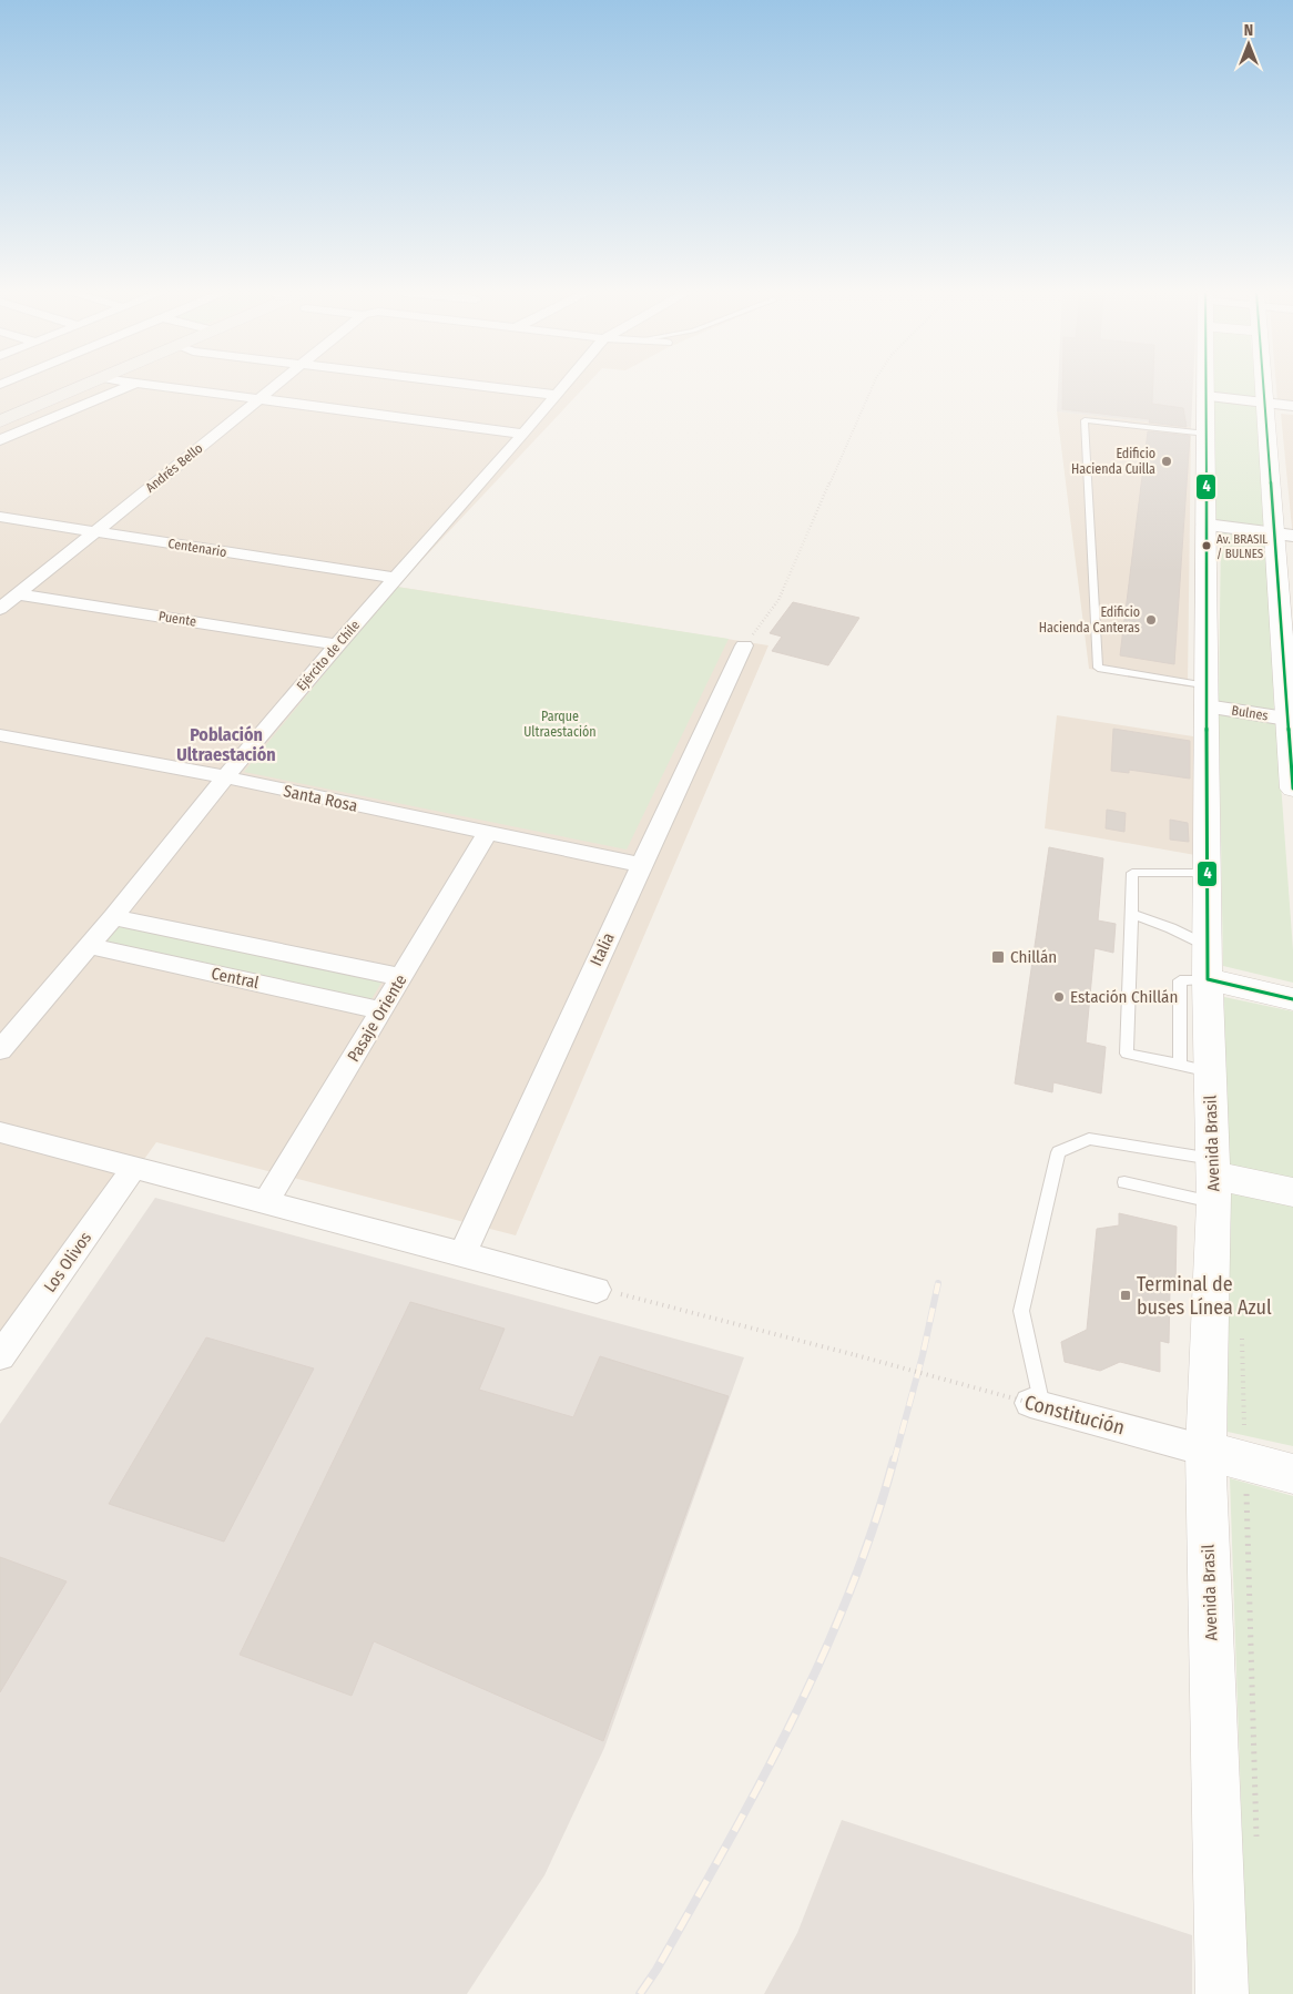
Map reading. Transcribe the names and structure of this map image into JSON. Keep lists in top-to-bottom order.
{
  "streets": {
    "main road": ["Avenida Brasil", "Constitución"],
    "street": [
      "Andrés Bello",
      "Centenario",
      "Puente",
      "Ejército de Chile",
      "Bulnes",
      "Santa Rosa",
      "Italia",
      "Central",
      "Pasaje Oriente",
      "Los Olivos"
    ]
  },
  "crossings": [
    ["Andrés Bello", "Centenario"],
    ["Andrés Bello", "Puente"],
    ["Centenario", "Ejército de Chile"],
    ["Puente", "Ejército de Chile"],
    ["Ejército de Chile", "Santa Rosa"],
    ["Ejército de Chile", "Central"],
    ["Bulnes", "Avenida Brasil"],
    ["Santa Rosa", "Italia"],
    ["Santa Rosa", "Pasaje Oriente"],
    ["Central", "Pasaje Oriente"],
    ["Avenida Brasil", "Constitución"]
  ],
  "districts": ["Población Ultraestación"],
  "parks": ["Parque Ultraestación"],
  "places": {
    "other": [
      "Edificio Hacienda Cuilla",
      "Av. BRASIL / BULNES",
      "Edificio Hacienda Canteras",
      "Estación Chillán"
    ],
    "transit": ["Chillán", "Terminal de buses Línea Azul"]
  },
  "lines": ["transit line 4"],
  "north": "top"
}
